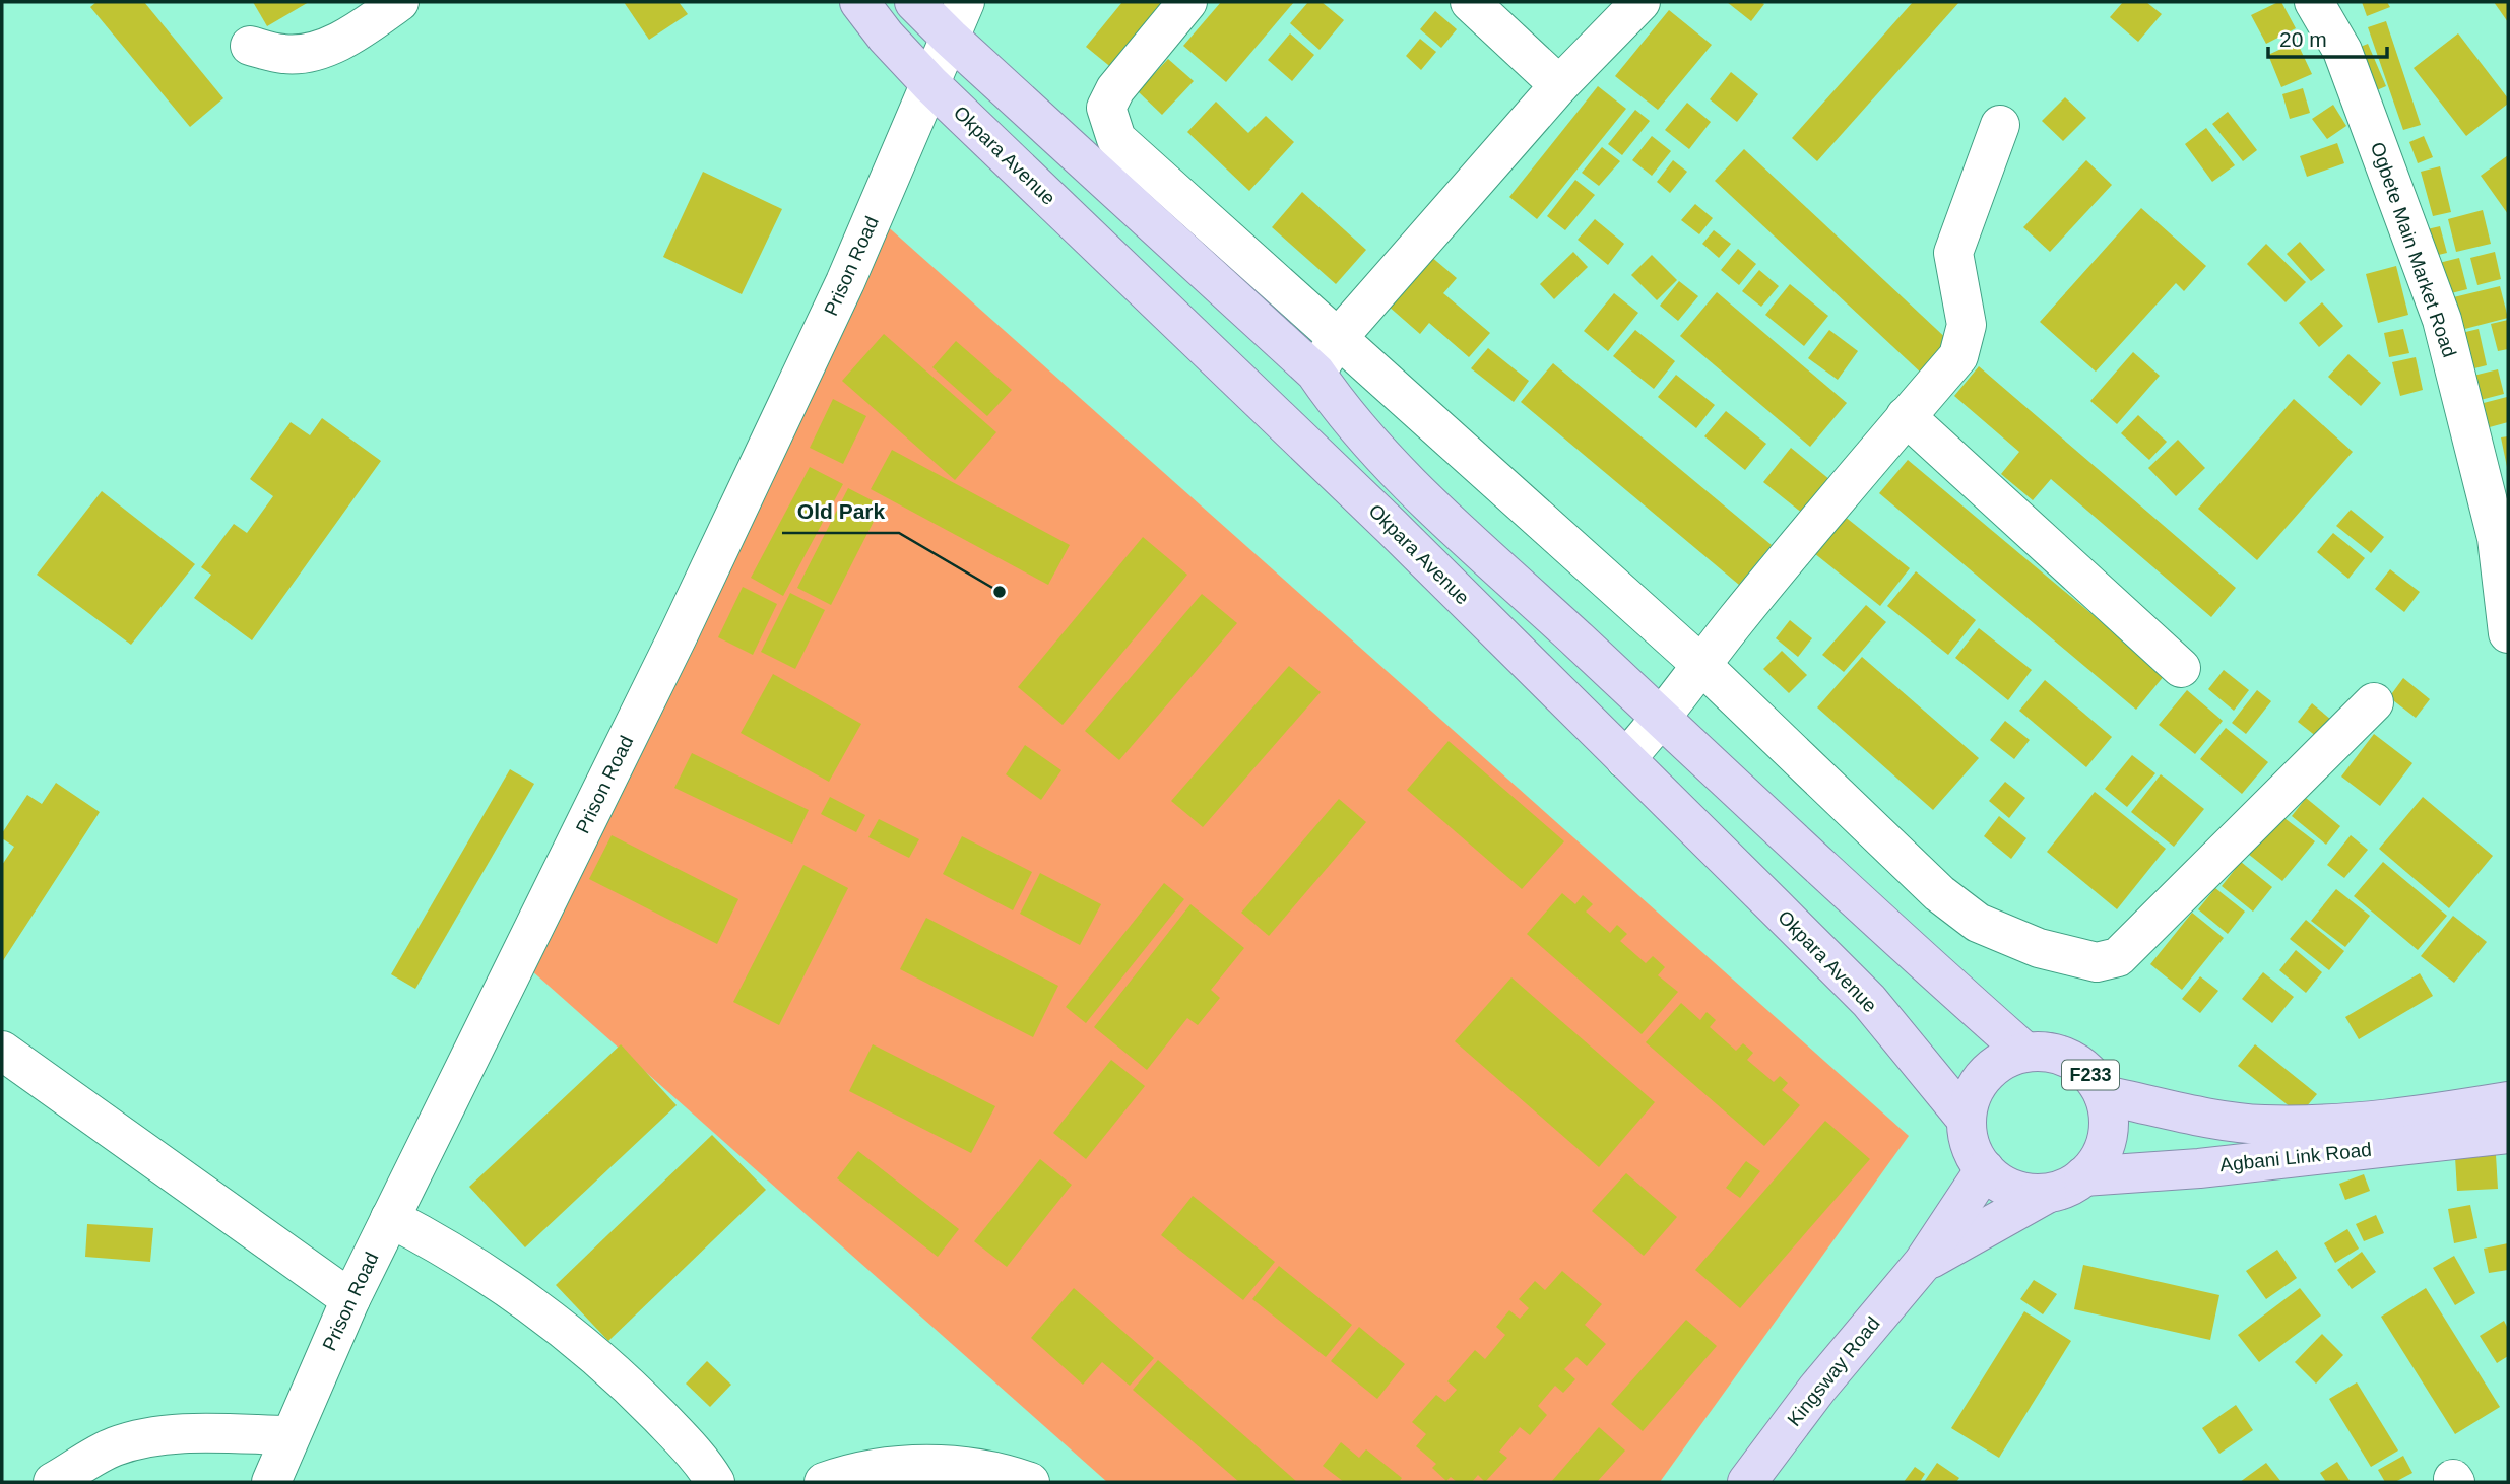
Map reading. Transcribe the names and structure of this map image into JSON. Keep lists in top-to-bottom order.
{
  "streets": {
    "main road": [
      "Okpara Avenue",
      "F233",
      "Agbani Link Road",
      "Kingsway Road"
    ],
    "street": ["Ogbete Main Market Road", "Prison Road"]
  },
  "crossings": [
    ["Okpara Avenue", "Prison Road"],
    ["Okpara Avenue", "F233"],
    ["Okpara Avenue", "Agbani Link Road"],
    ["Okpara Avenue", "Kingsway Road"],
    ["F233", "Agbani Link Road"],
    ["F233", "Kingsway Road"],
    ["Agbani Link Road", "Kingsway Road"]
  ],
  "places": ["Old Park"],
  "scale_bar": "20 m"
}
